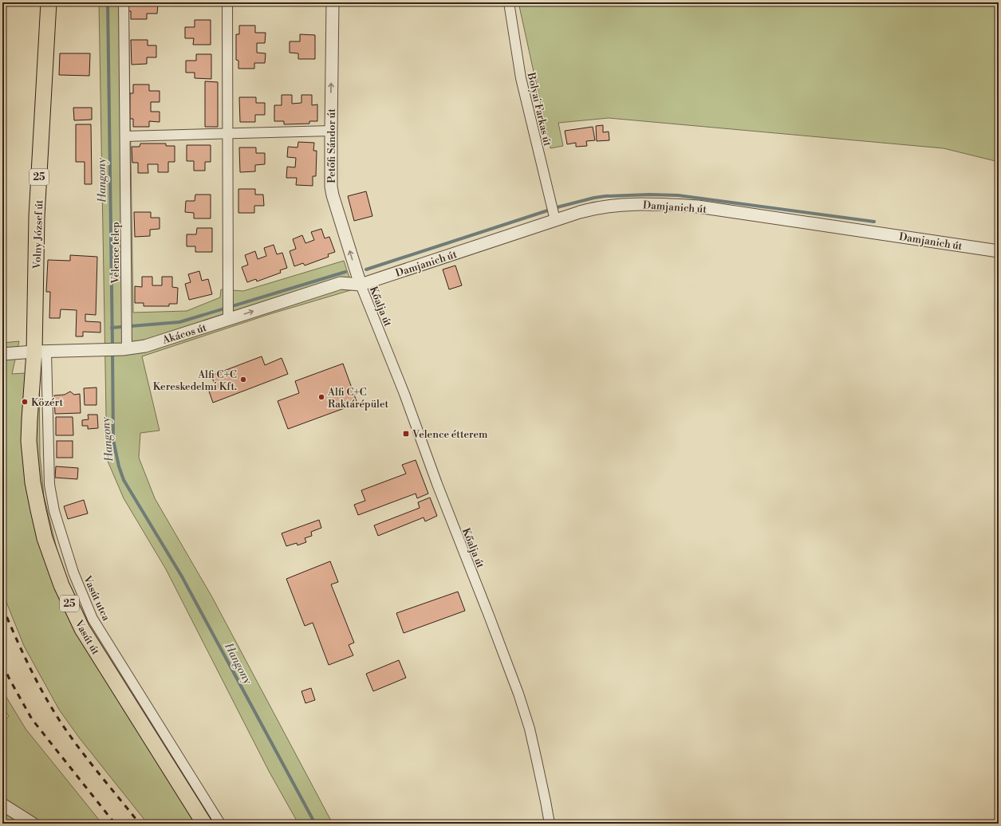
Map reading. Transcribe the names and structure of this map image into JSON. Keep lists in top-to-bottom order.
{
  "streets": {
    "main road": ["25", "Volny József út", "Vasút út"],
    "street": [
      "Bolyai Farkas út",
      "Petőfi Sándor út",
      "Damjanich út",
      "Velence telep",
      "Kőalja út",
      "Akácos út",
      "Vasút utca"
    ]
  },
  "crossings": [
    ["Bolyai Farkas út", "Damjanich út"],
    ["Petőfi Sándor út", "Damjanich út"],
    ["Petőfi Sándor út", "Kőalja út"],
    ["Petőfi Sándor út", "Akácos út"],
    ["Damjanich út", "Kőalja út"],
    ["Damjanich út", "Akácos út"],
    ["Volny József út", "Akácos út"],
    ["Volny József út", "Vasút utca"],
    ["Volny József út", "Vasút út"],
    ["Velence telep", "Akácos út"],
    ["Kőalja út", "Akácos út"],
    ["Akácos út", "Vasút utca"],
    ["Akácos út", "Vasút út"],
    ["Vasút utca", "Vasút út"]
  ],
  "one_way": ["Akácos út"],
  "water": ["Hangony"],
  "places": {
    "other": ["Alfi C+C Kereskedelmi Kft.", "Alfi C+C Raktárépület", "Közért"],
    "transit": ["Velence étterem"]
  }
}
